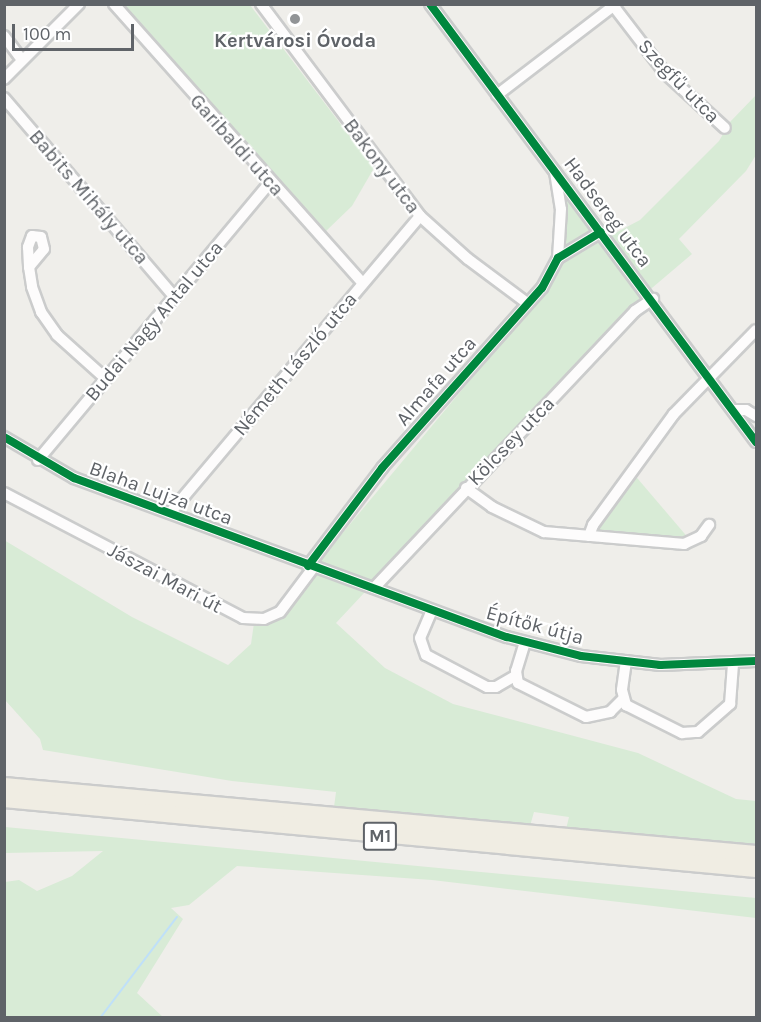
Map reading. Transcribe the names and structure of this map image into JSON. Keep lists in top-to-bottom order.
{
  "streets": {
    "highway": ["M1"],
    "street": [
      "Szegfű utca",
      "Garibaldi utca",
      "Bakony utca",
      "Babits Mihály utca",
      "Hadsereg utca",
      "Budai Nagy Antal utca",
      "Németh László utca",
      "Almafa utca",
      "Kölcsey utca",
      "Blaha Lujza utca",
      "Jászai Mari út",
      "Építők útja"
    ]
  },
  "crossings": [
    ["Garibaldi utca", "Budai Nagy Antal utca"],
    ["Garibaldi utca", "Németh László utca"],
    ["Bakony utca", "Németh László utca"],
    ["Bakony utca", "Almafa utca"],
    ["Babits Mihály utca", "Budai Nagy Antal utca"],
    ["Hadsereg utca", "Almafa utca"],
    ["Hadsereg utca", "Kölcsey utca"],
    ["Budai Nagy Antal utca", "Blaha Lujza utca"],
    ["Németh László utca", "Blaha Lujza utca"],
    ["Almafa utca", "Blaha Lujza utca"],
    ["Almafa utca", "Jászai Mari út"],
    ["Almafa utca", "Építők útja"],
    ["Kölcsey utca", "Építők útja"],
    ["Blaha Lujza utca", "Jászai Mari út"],
    ["Blaha Lujza utca", "Építők útja"],
    ["Jászai Mari út", "Építők útja"]
  ],
  "places": ["Kertvárosi Óvoda"],
  "scale_bar": "100 m"
}
